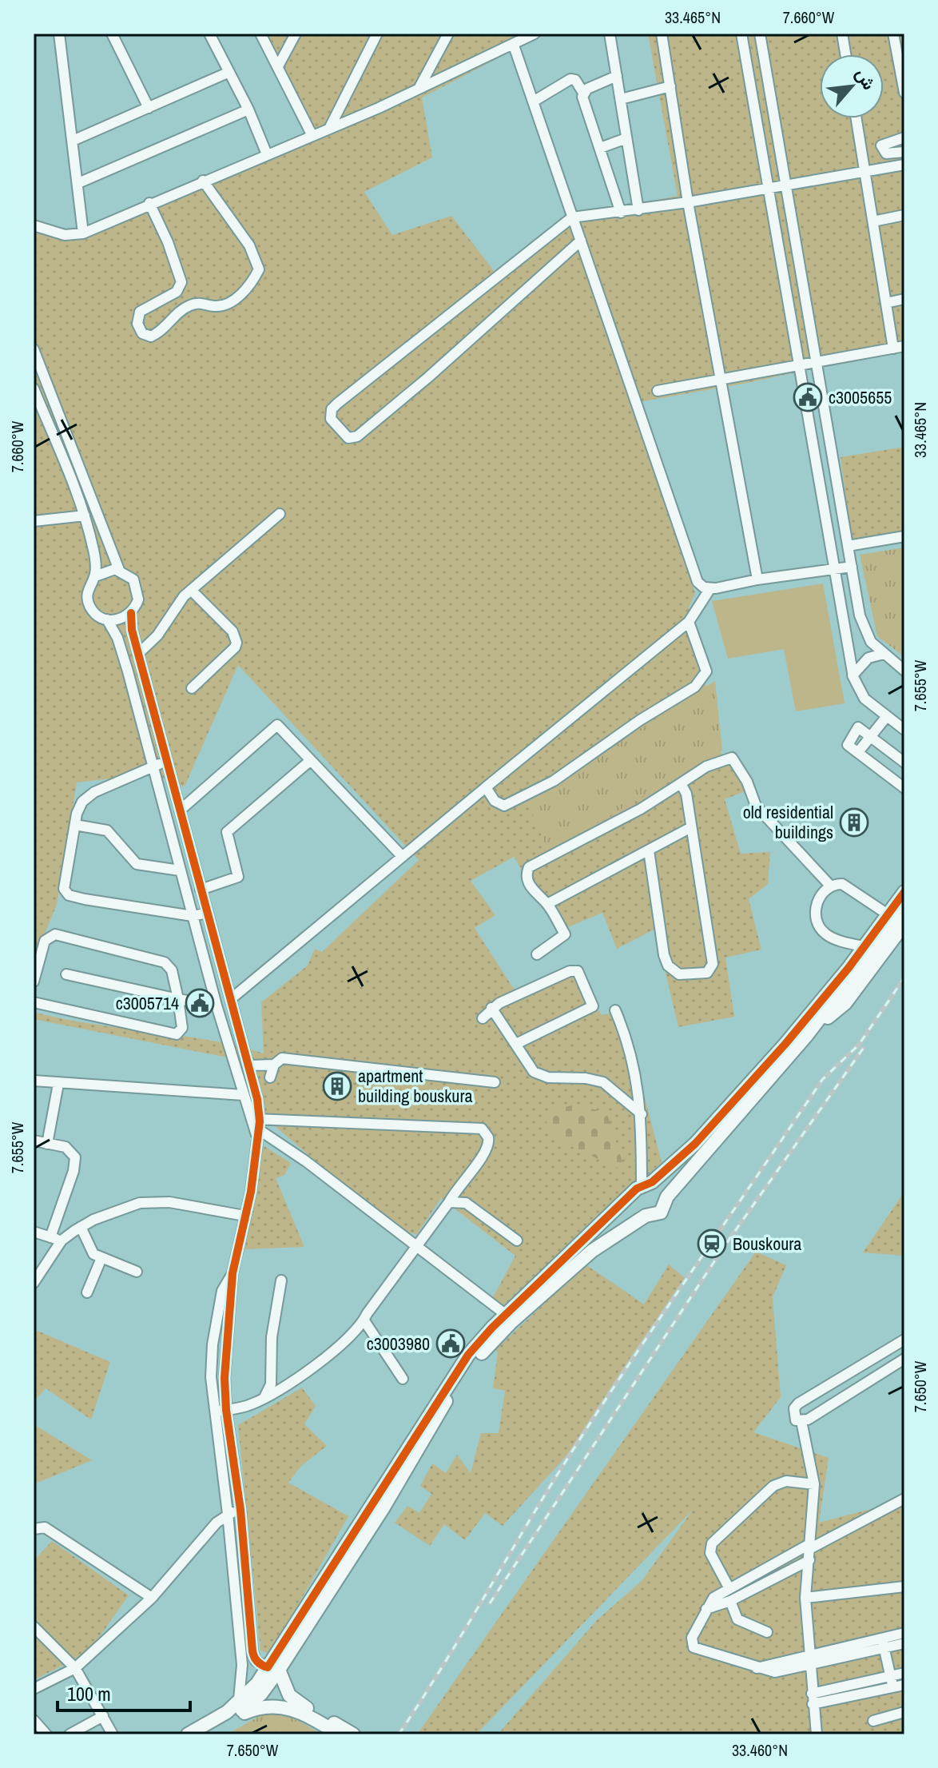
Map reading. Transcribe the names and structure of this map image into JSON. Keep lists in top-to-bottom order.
{
  "places": {
    "public building": ["c3005655", "c3005714", "c3003980"],
    "building": ["old residential buildings", "apartment building bouskura"],
    "station": ["Bouskoura"]
  },
  "scale_bar": "100 m",
  "north": "top right",
  "coordinates": [
    "33.465°N",
    "7.660°W",
    "7.655°W",
    "7.650°W",
    "33.460°N"
  ]
}
